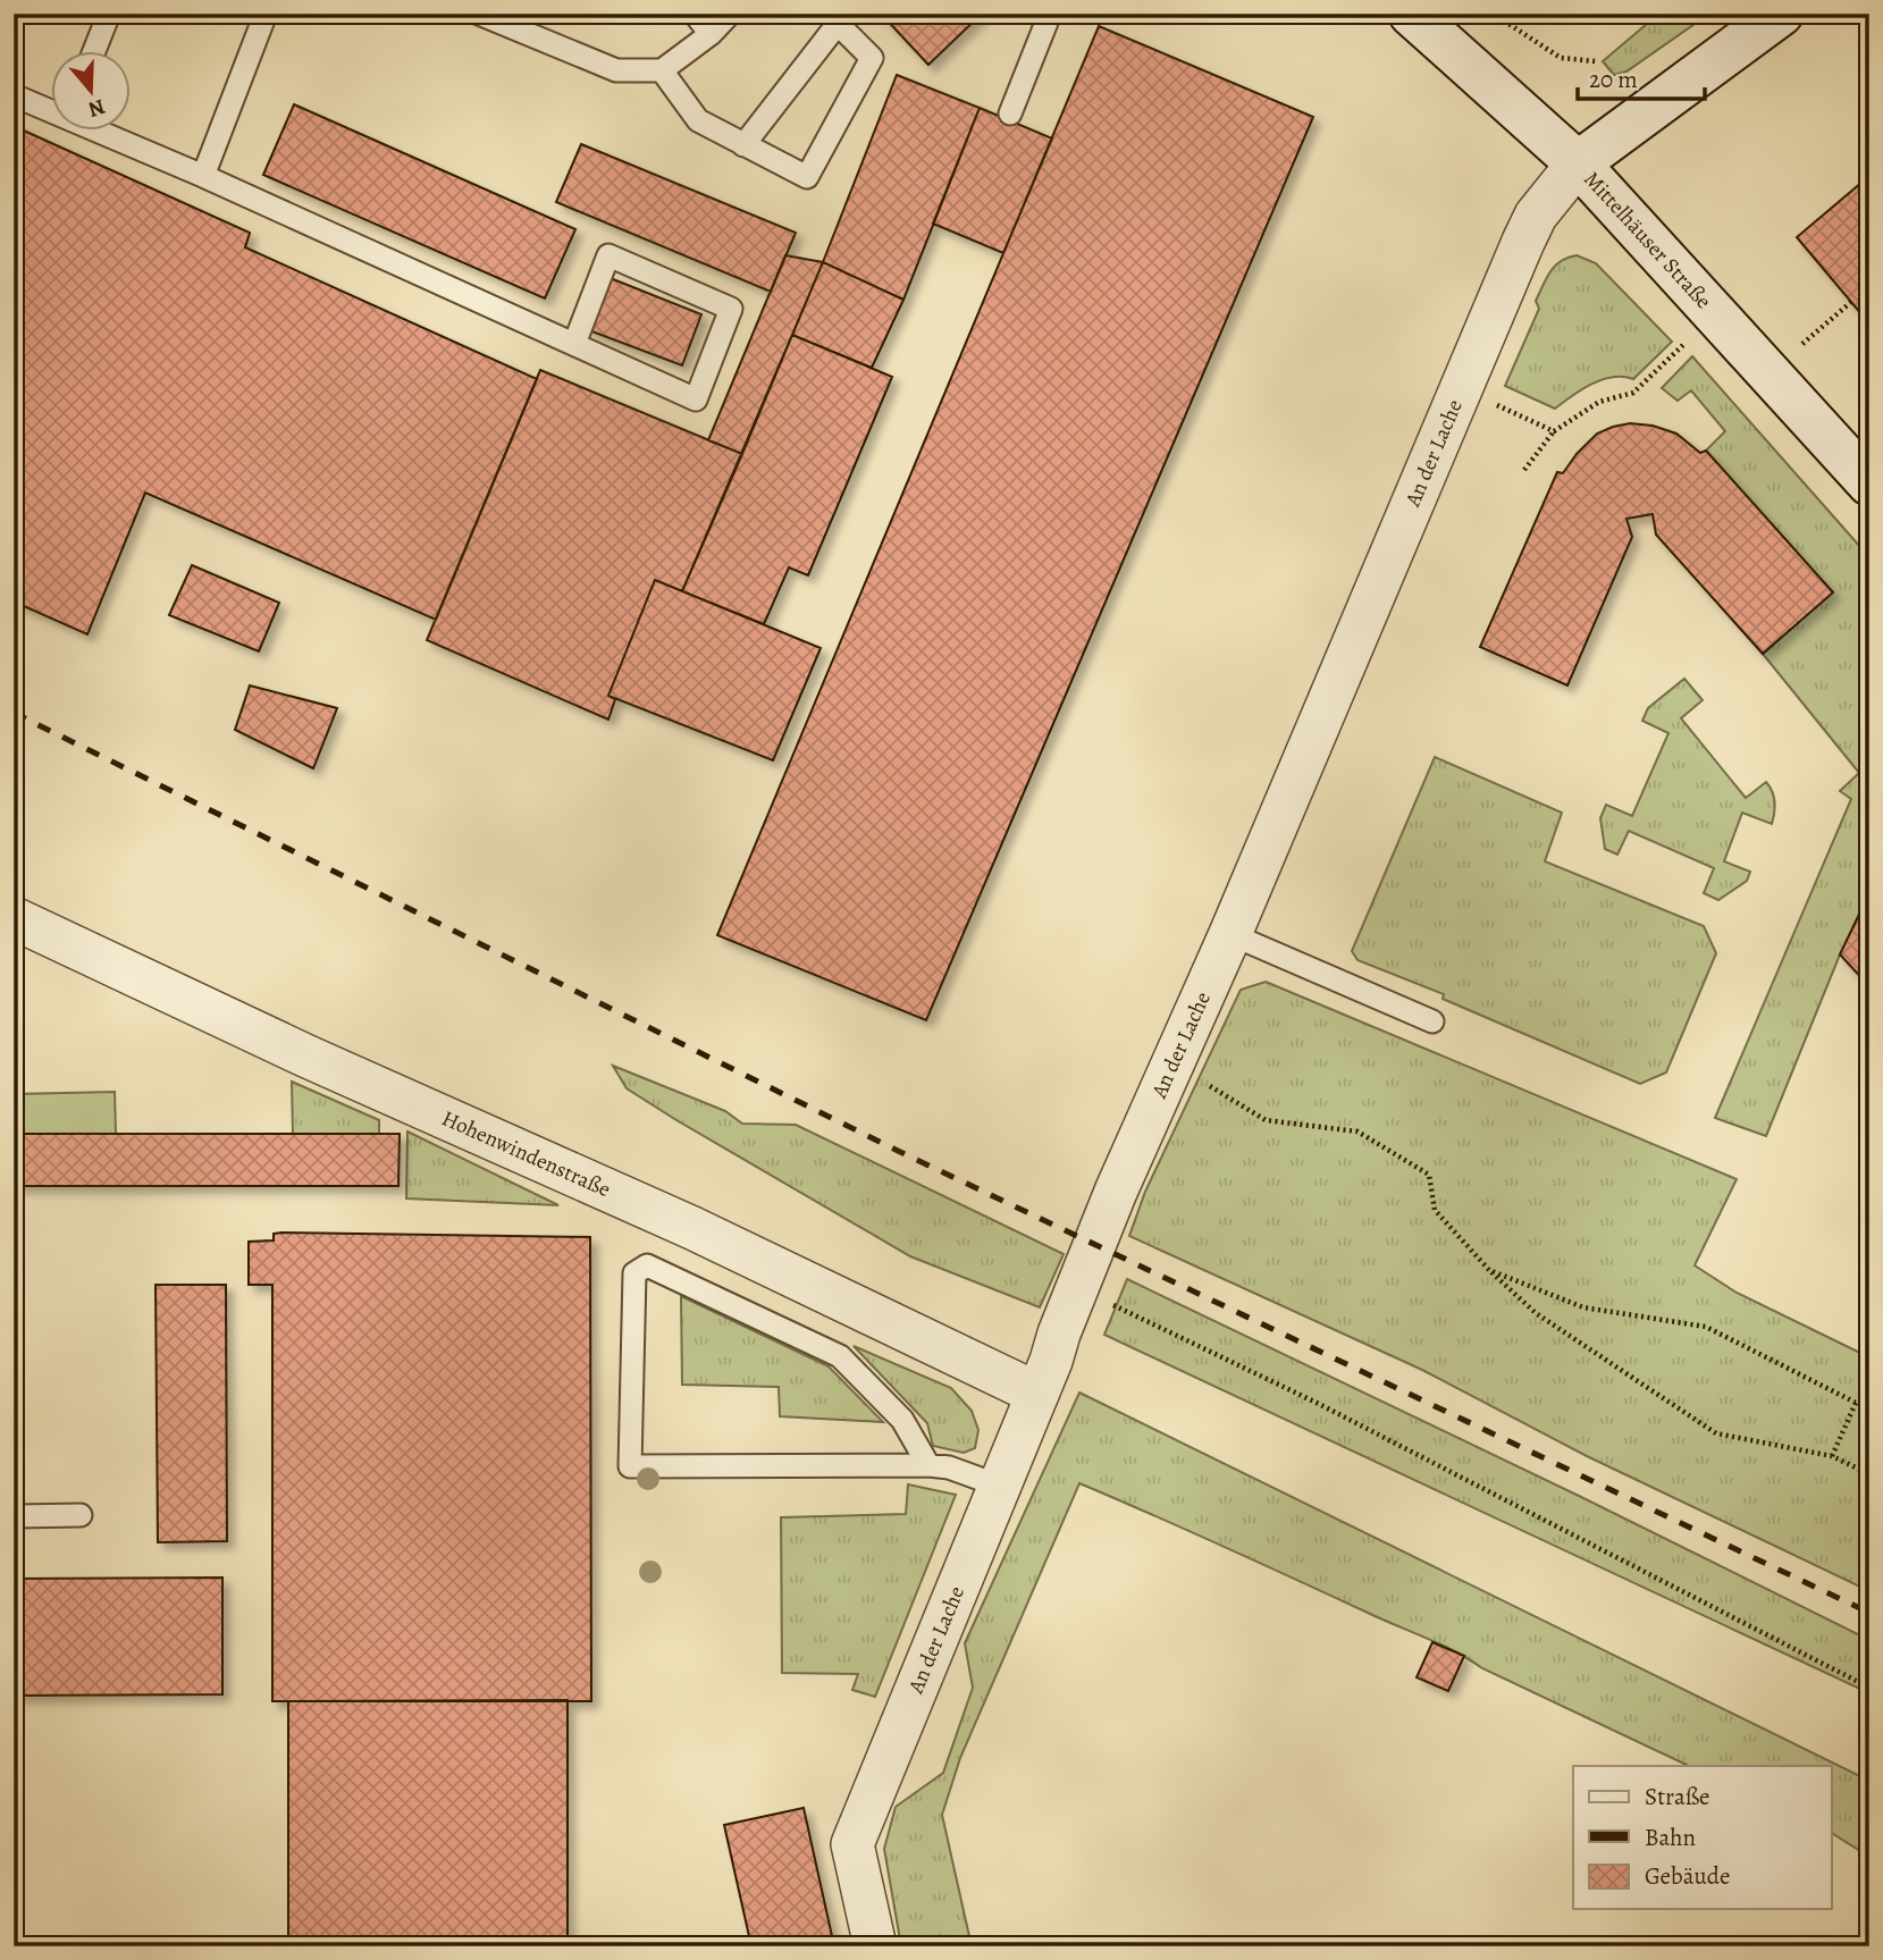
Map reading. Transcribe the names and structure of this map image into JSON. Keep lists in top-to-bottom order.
{
  "streets": {
    "main road": ["Mittelhäuser Straße"],
    "street": ["An der Lache", "Hohenwindenstraße"]
  },
  "crossings": [
    ["Mittelhäuser Straße", "An der Lache"],
    ["An der Lache", "Hohenwindenstraße"]
  ],
  "legend": ["Straße", "Bahn", "Gebäude"],
  "scale_bar": "20 m",
  "north": "bottom"
}
